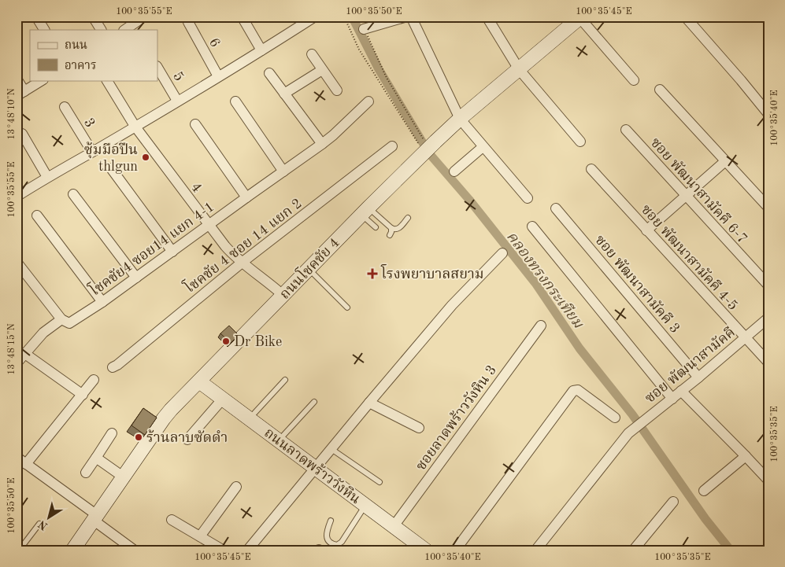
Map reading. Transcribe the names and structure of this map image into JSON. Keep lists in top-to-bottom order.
{
  "streets": {
    "main road": ["ถนนโชคชัย 4", "ถนนลาดพร้าววังหิน"],
    "street": [
      "6",
      "5",
      "3",
      "4",
      "ซอย พัฒนาสามัคคี 6-7",
      "โชคชัย 4 ซอย 14 แยก 2",
      "โชคชัย4 ซอย14 แยก 4-1",
      "ซอย พัฒนาสามัคคี 4-5",
      "ซอย พัฒนาสามัคคี 3",
      "ซอย พัฒนาสามัคคี",
      "ซอยลาดพร้าววังหิน 3"
    ]
  },
  "crossings": [
    ["4", "โชคชัย 4 ซอย 14 แยก 2"],
    ["4", "โชคชัย4 ซอย14 แยก 4-1"],
    ["4", "ถนนโชคชัย 4"],
    ["ซอย พัฒนาสามัคคี 4-5", "ซอย พัฒนาสามัคคี"],
    ["ถนนโชคชัย 4", "ถนนลาดพร้าววังหิน"],
    ["ซอย พัฒนาสามัคคี 3", "ซอย พัฒนาสามัคคี"],
    ["ซอยลาดพร้าววังหิน 3", "ถนนลาดพร้าววังหิน"]
  ],
  "water": ["คลองทรงกระเทียม"],
  "places": {
    "other": ["ซุ้มมือปืน thlgun", "Dr Bike", "ร้านลาบซัดดำ"],
    "health": ["โรงพยาบาลสยาม"]
  },
  "legend": ["ถนน", "อาคาร"],
  "north": "bottom left",
  "coordinates": [
    "100°35'55\"E",
    "100°35'50\"E",
    "100°35'45\"E",
    "13°48'10\"N",
    "100°35'40\"E",
    "13°48'15\"N",
    "100°35'35\"E"
  ]
}
